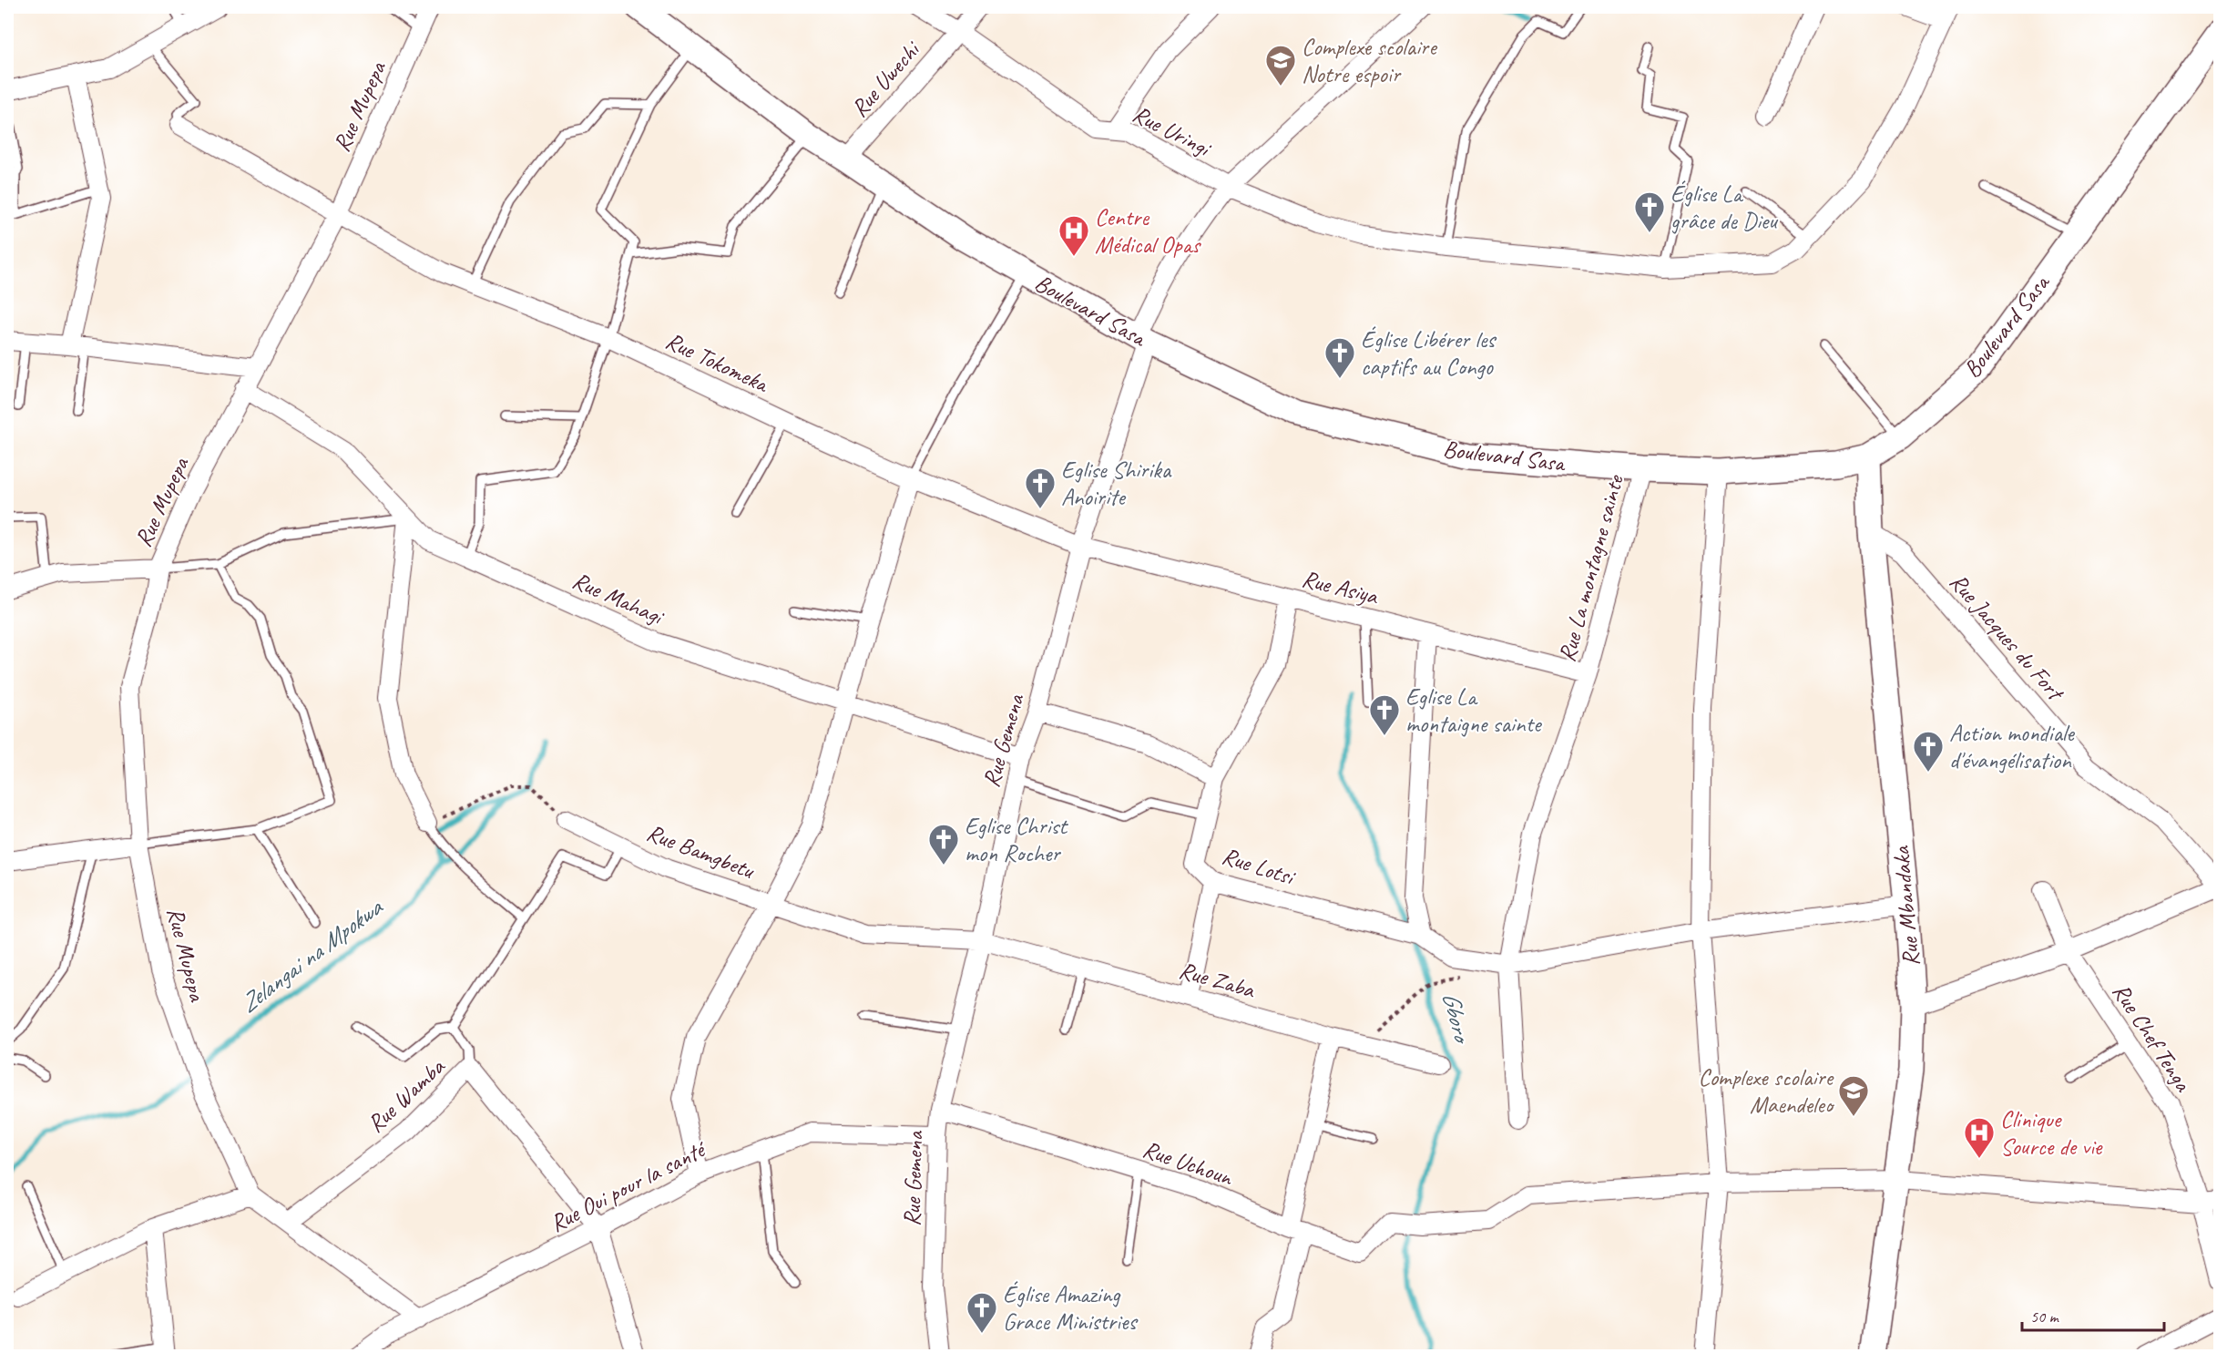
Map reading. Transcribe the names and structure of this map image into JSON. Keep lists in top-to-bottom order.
{
  "streets": {
    "street": [
      "Rue Uwechi",
      "Rue Mupepa",
      "Rue Uringi",
      "Boulevard Sasa",
      "Rue Tokomeka",
      "Rue La montagne sainte",
      "Rue Asiya",
      "Rue Mahagi",
      "Rue Jacques du Fort",
      "Rue Gemena",
      "Rue Bamgbetu",
      "Rue Lotsi",
      "Rue Mbandaka",
      "Rue Zaba",
      "Rue Chef Tenga",
      "Rue Wamba",
      "Rue Uchoun",
      "Rue Oui pour la santé"
    ]
  },
  "crossings": [
    ["Rue Uwechi", "Rue Uringi"],
    ["Rue Uwechi", "Boulevard Sasa"],
    ["Rue Mupepa", "Rue Tokomeka"],
    ["Rue Mupepa", "Rue Mahagi"],
    ["Rue Uringi", "Rue Gemena"],
    ["Boulevard Sasa", "Rue La montagne sainte"],
    ["Boulevard Sasa", "Rue Gemena"],
    ["Boulevard Sasa", "Rue Mbandaka"],
    ["Rue Tokomeka", "Rue Asiya"],
    ["Rue Tokomeka", "Rue Gemena"],
    ["Rue La montagne sainte", "Rue Asiya"],
    ["Rue Asiya", "Rue Gemena"],
    ["Rue Asiya", "Rue Lotsi"],
    ["Rue Mahagi", "Rue Gemena"],
    ["Rue Jacques du Fort", "Rue Mbandaka"],
    ["Rue Gemena", "Rue Bamgbetu"],
    ["Rue Gemena", "Rue Zaba"],
    ["Rue Gemena", "Rue Uchoun"],
    ["Rue Gemena", "Rue Oui pour la santé"],
    ["Rue Bamgbetu", "Rue Zaba"],
    ["Rue Wamba", "Rue Oui pour la santé"]
  ],
  "water": ["Zelangai na Mpokwa", "Gboro"],
  "places": {
    "school or university": ["Complexe scolaire Notre espoir", "Complexe scolaire Maendeleo"],
    "church": [
      "Église La grâce de Dieu",
      "Église Libérer les captifs au Congo",
      "Eglise Shirika Anoirite",
      "Eglise La montaigne sainte",
      "Action mondiale d'évangélisation",
      "Eglise Christ mon Rocher",
      "Église Amazing Grace Ministries"
    ],
    "hospital": ["Centre Médical Opas", "Clinique Source de vie"]
  },
  "scale_bar": "50 m"
}
